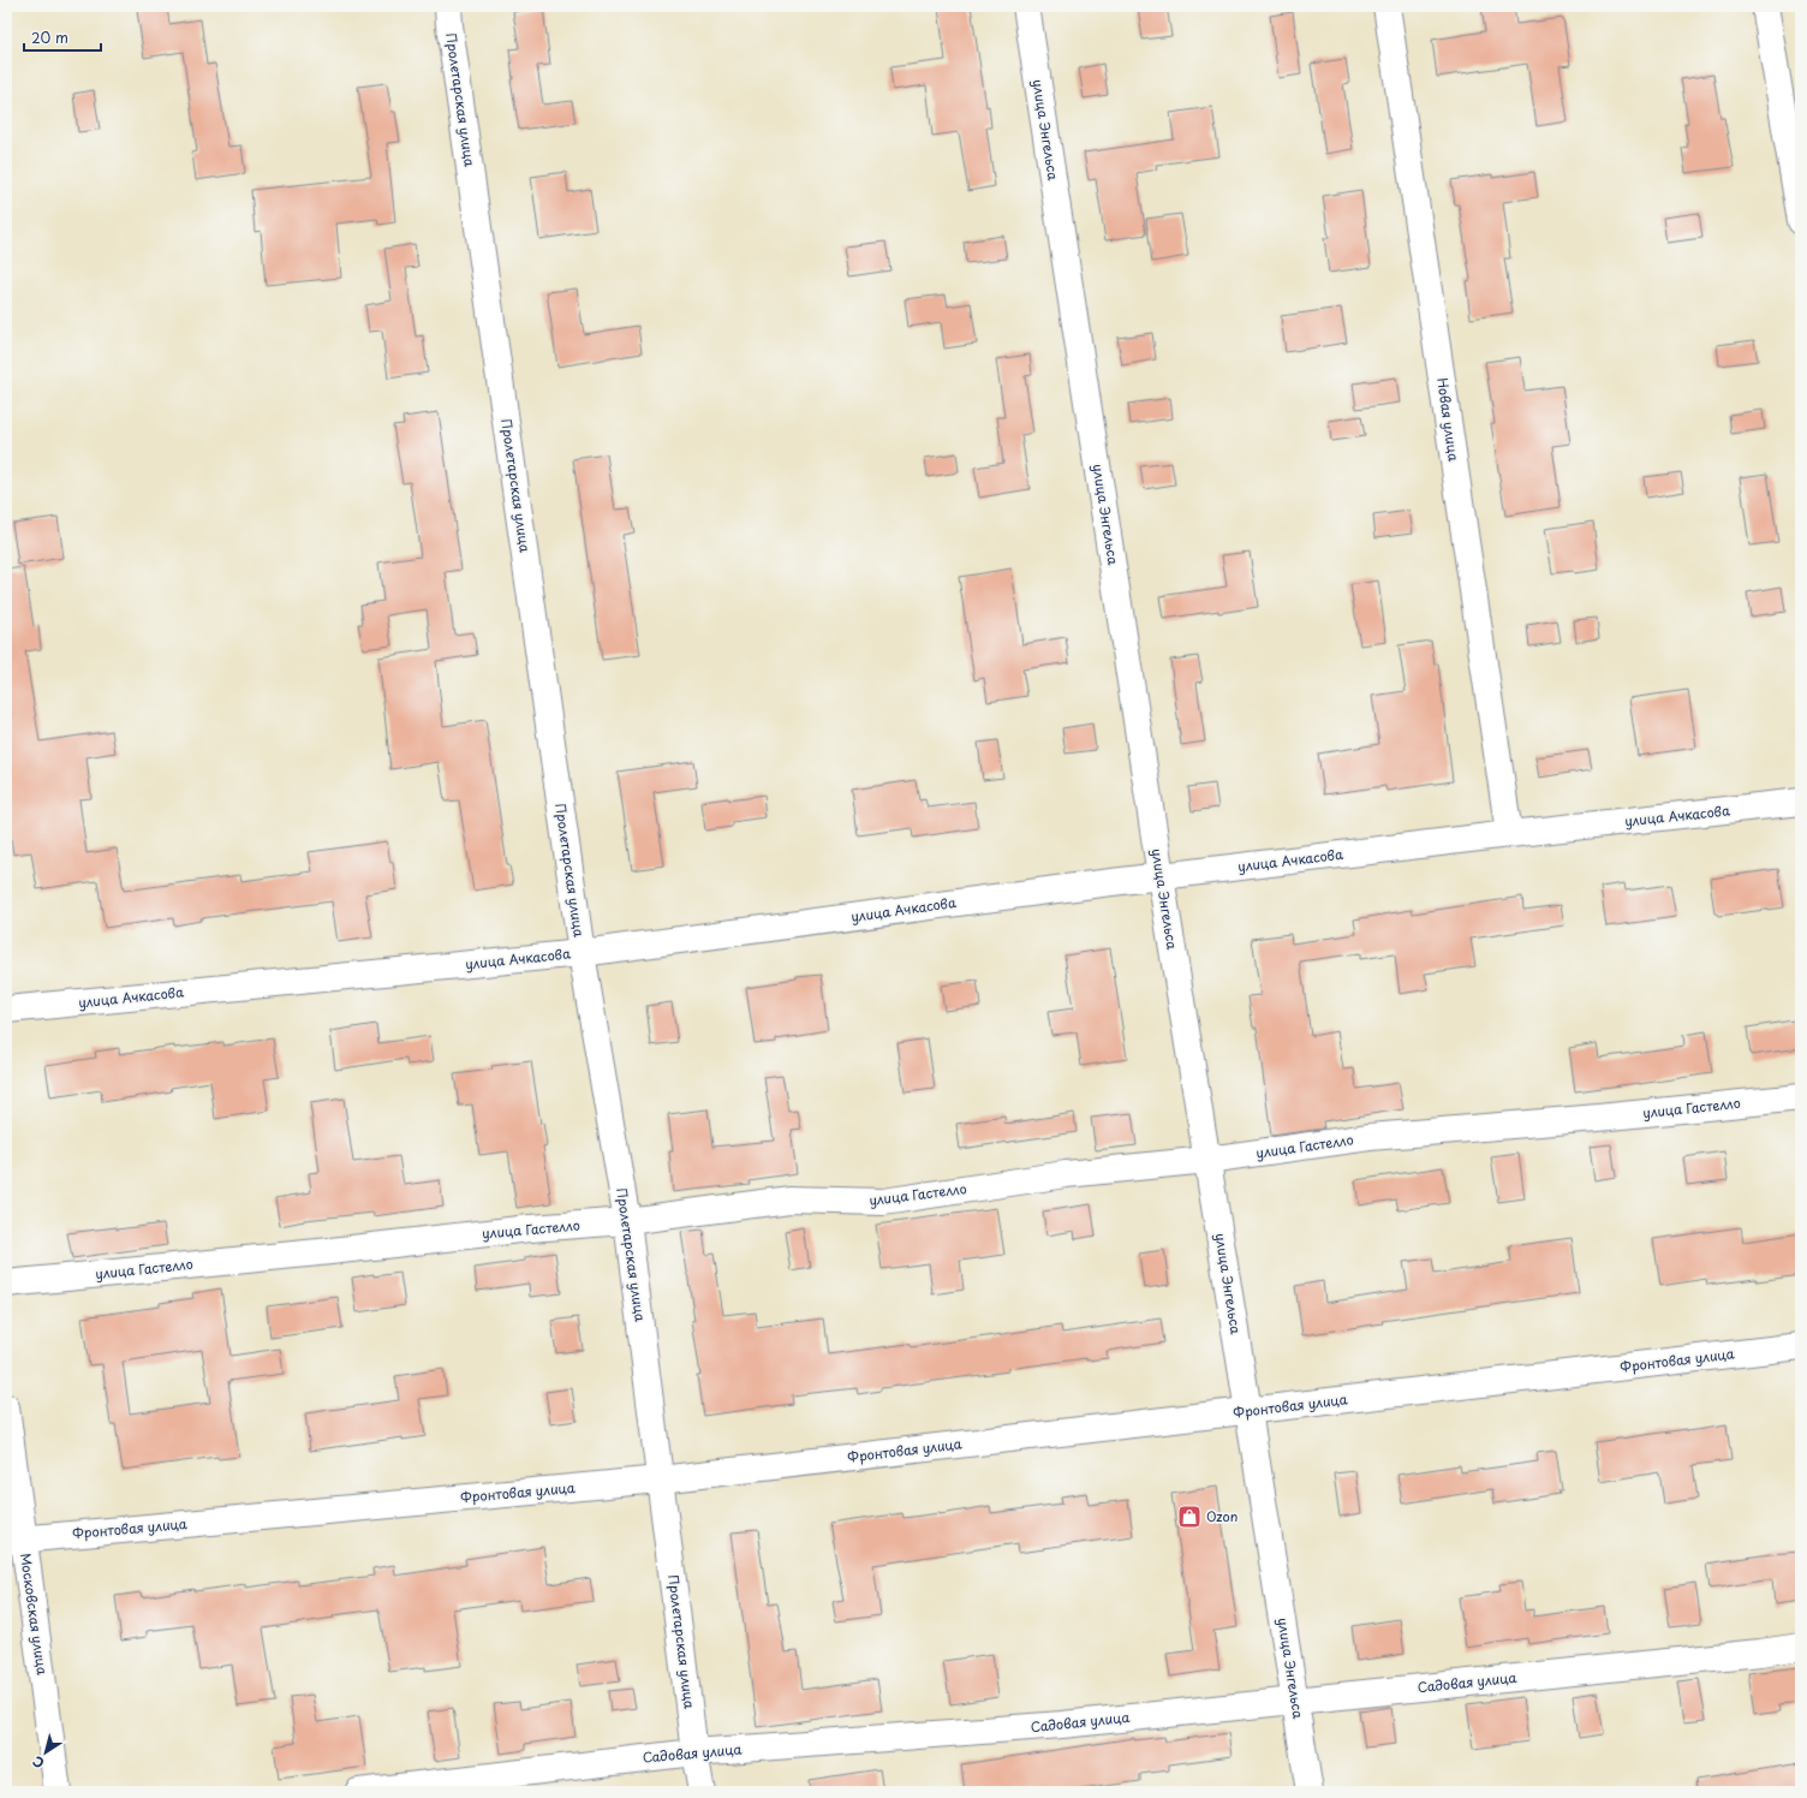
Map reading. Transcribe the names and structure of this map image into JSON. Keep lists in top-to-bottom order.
{
  "streets": {
    "street": [
      "Пролетарская улица",
      "улица Энгельса",
      "Новая улица",
      "улица Ачкасова",
      "улица Гастелло",
      "Фронтовая улица",
      "Московская улица",
      "Садовая улица"
    ]
  },
  "crossings": [
    ["Пролетарская улица", "улица Ачкасова"],
    ["Пролетарская улица", "улица Гастелло"],
    ["Пролетарская улица", "Фронтовая улица"],
    ["Пролетарская улица", "Садовая улица"],
    ["улица Энгельса", "улица Ачкасова"],
    ["улица Энгельса", "улица Гастелло"],
    ["улица Энгельса", "Фронтовая улица"],
    ["улица Энгельса", "Садовая улица"],
    ["Новая улица", "улица Ачкасова"],
    ["Фронтовая улица", "Московская улица"]
  ],
  "places": {
    "shop": ["Ozon"]
  },
  "scale_bar": "20 m",
  "north": "bottom left"
}
